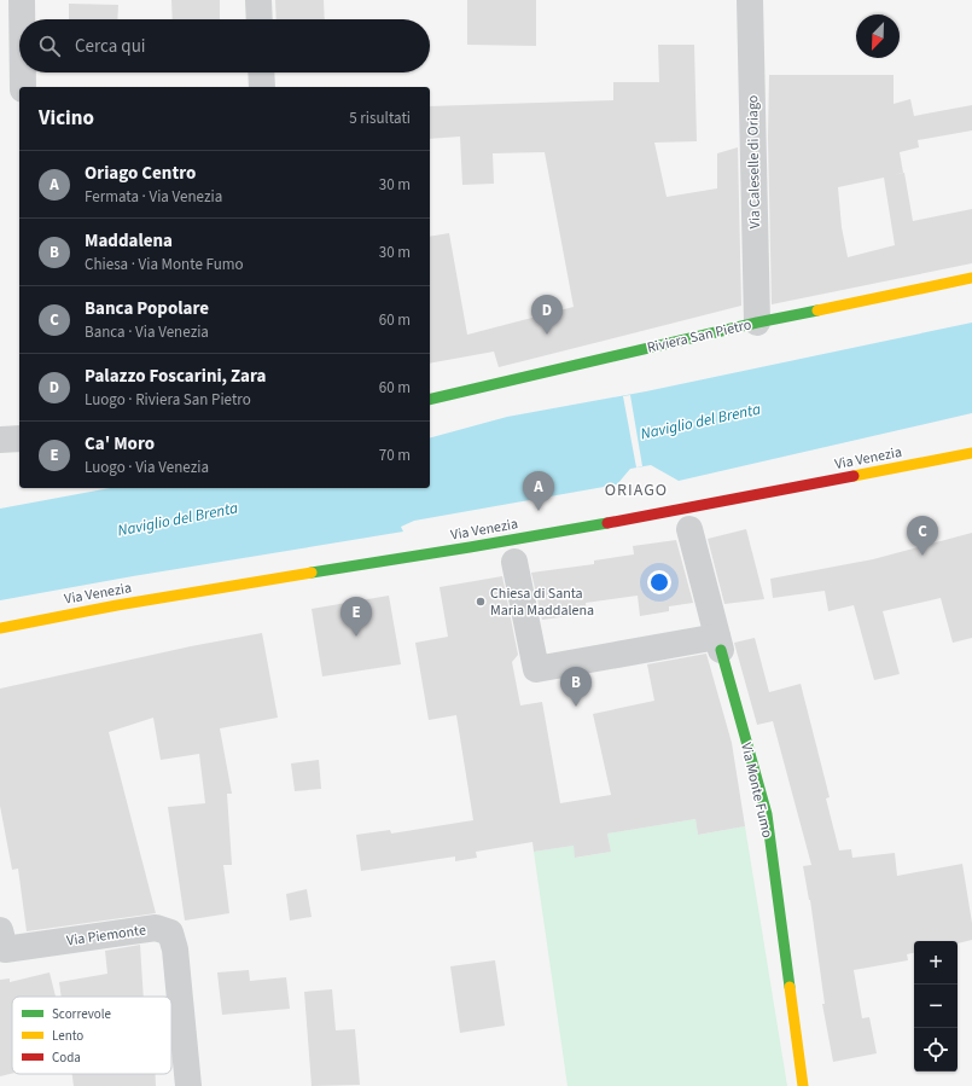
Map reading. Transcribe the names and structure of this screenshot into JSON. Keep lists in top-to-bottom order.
{
  "streets": {
    "street": [
      "Via Caleselle di Oriago",
      "Riviera San Pietro",
      "Via Venezia",
      "Via Monte Fumo",
      "Via Piemonte"
    ]
  },
  "crossings": [
    ["Via Caleselle di Oriago", "Riviera San Pietro"]
  ],
  "districts": ["ORIAGO"],
  "water": ["Naviglio del Brenta"],
  "places": ["Chiesa di Santa Maria Maddalena"],
  "legend": ["Scorrevole", "Lento", "Coda"],
  "north": "bottom left",
  "page": {
    "search": "Cerca qui",
    "heading": ["Vicino", "5 risultati"],
    "list": [
      {
        "mark": "A",
        "name": "Oriago Centro",
        "note": "Fermata · Via Venezia",
        "value": "30 m"
      },
      {
        "mark": "B",
        "name": "Maddalena",
        "note": "Chiesa · Via Monte Fumo",
        "value": "30 m"
      },
      {
        "mark": "C",
        "name": "Banca Popolare",
        "note": "Banca · Via Venezia",
        "value": "60 m"
      },
      {
        "mark": "D",
        "name": "Palazzo Foscarini, Zara",
        "note": "Luogo · Riviera San Pietro",
        "value": "60 m"
      },
      {
        "mark": "E",
        "name": "Ca' Moro",
        "note": "Luogo · Via Venezia",
        "value": "70 m"
      }
    ],
    "pins": [
      "D",
      "A",
      "C",
      "E",
      "B"
    ],
    "map_buttons": ["+", "−"]
  }
}
